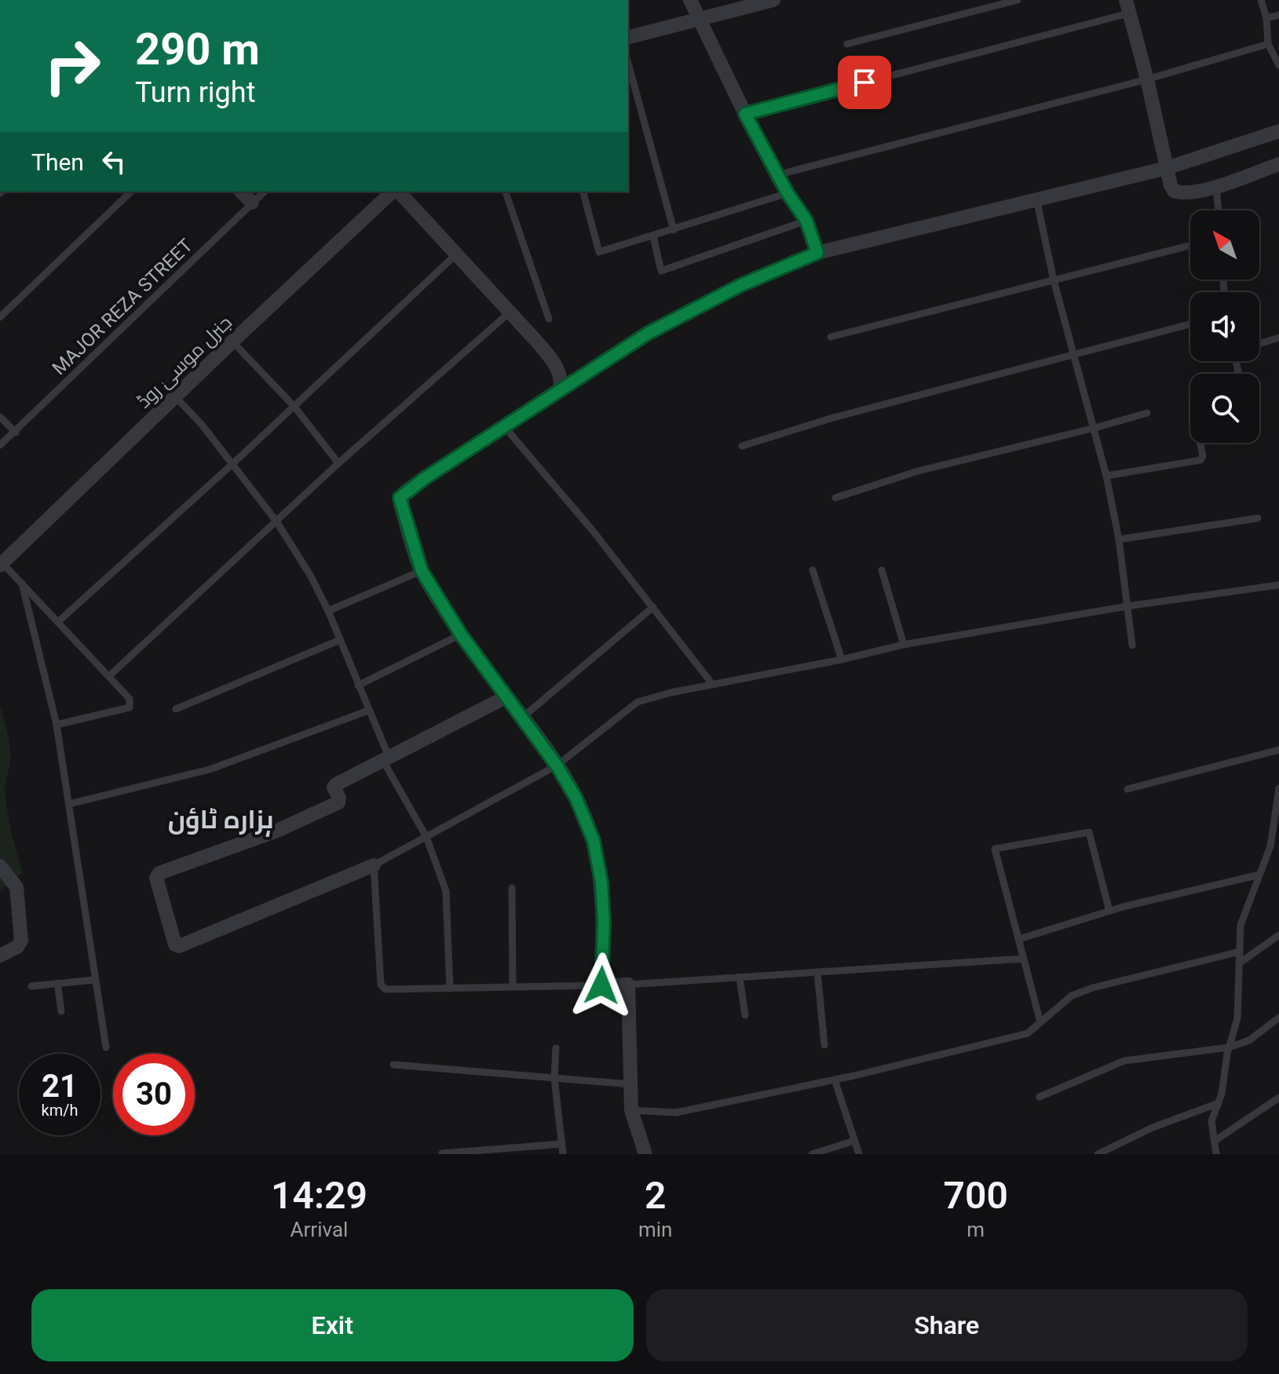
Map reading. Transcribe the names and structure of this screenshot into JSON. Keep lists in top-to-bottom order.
{
  "streets": {
    "street": ["جنرل موسیٰ روڈ"],
    "lane": ["MAJOR REZA STREET"]
  },
  "districts": ["ہزارہ ٹاؤن"],
  "north": "top left",
  "page": {
    "turn": ["290 m", "Turn right"],
    "then": "Then",
    "speed": "21 km/h",
    "limit": "30",
    "eta": [
      "14:29",
      "Arrival",
      "2",
      "min",
      "700",
      "m"
    ],
    "buttons": ["Exit", "Share"]
  }
}
